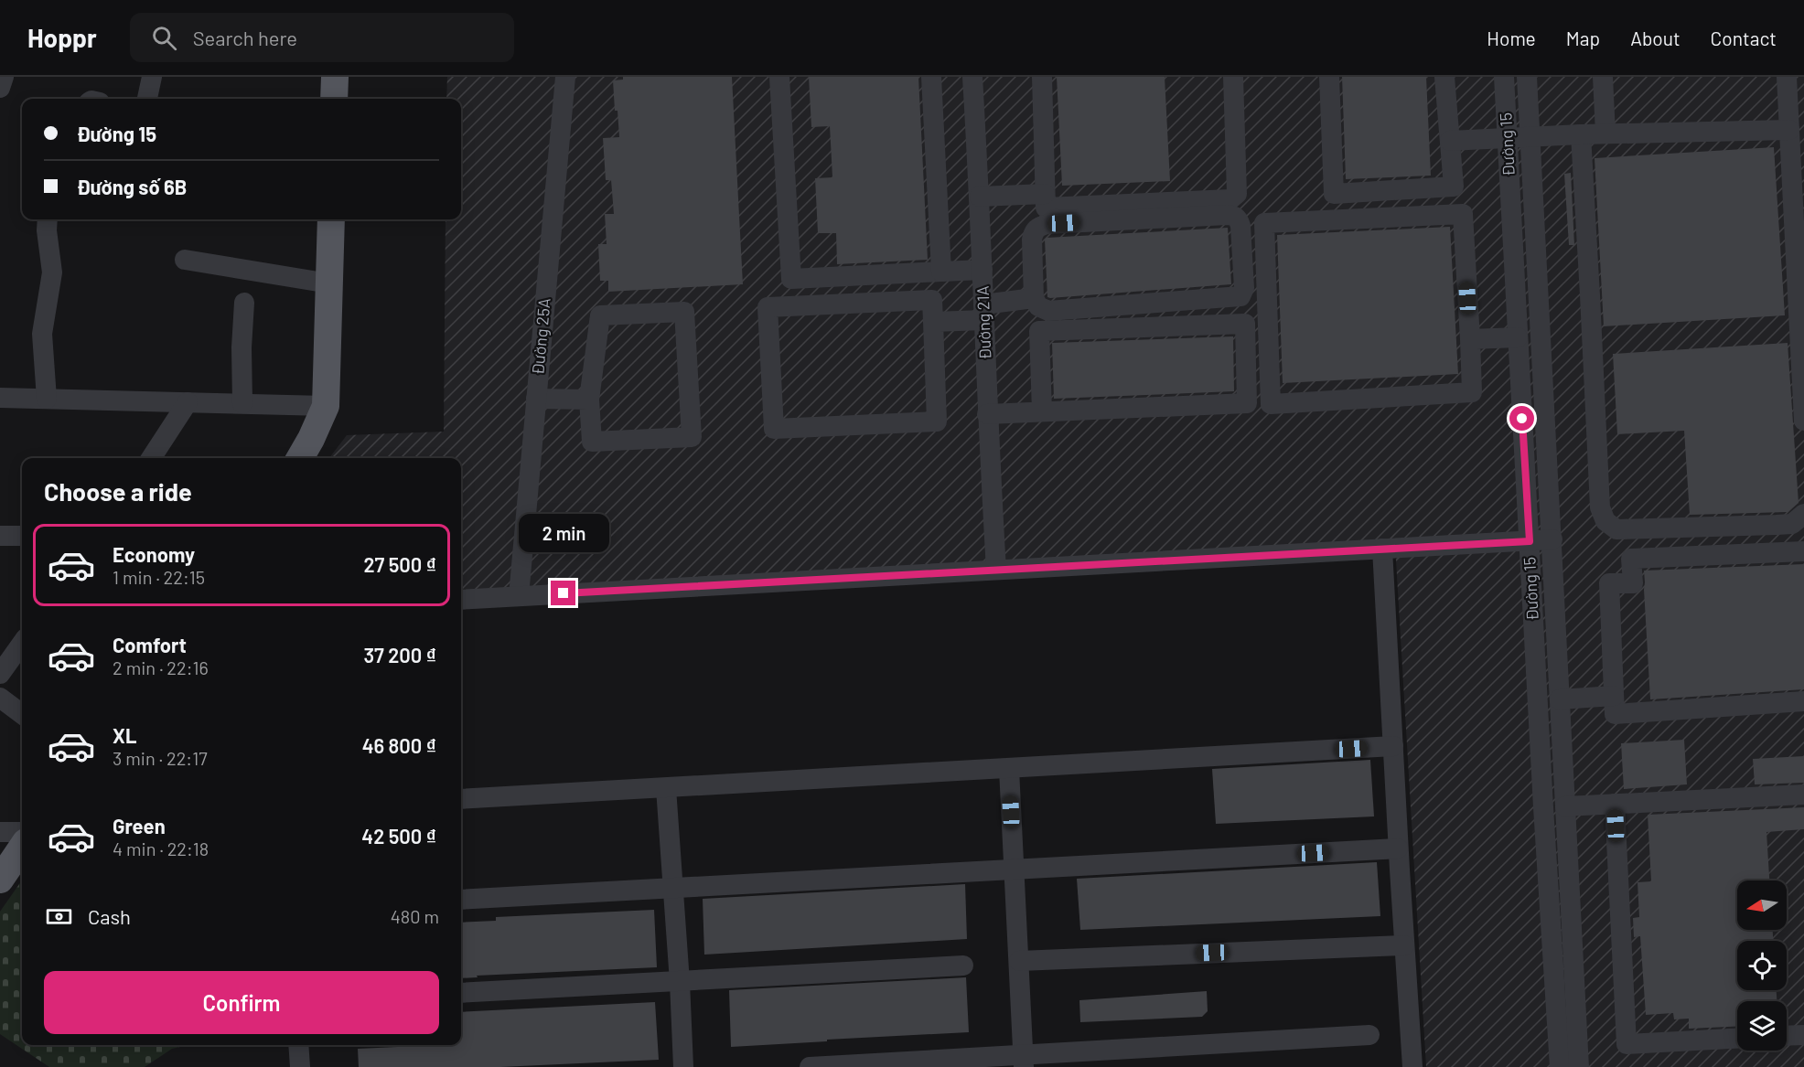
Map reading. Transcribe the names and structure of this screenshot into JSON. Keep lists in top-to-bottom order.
{
  "streets": {
    "street": ["Đường 15", "Đường 21A", "Đường 25A"]
  },
  "north": "left",
  "page": {
    "header": "Hoppr",
    "search": "Search here",
    "nav": [
      "Home",
      "Map",
      "About",
      "Contact"
    ],
    "banner": ["Đường 15", "Đường số 6B"],
    "heading": "Choose a ride",
    "bubble": "2 min",
    "list": [
      {
        "name": "Economy",
        "note": "1 min · 22:15",
        "value": "27 500 ₫"
      },
      {
        "name": "Comfort",
        "note": "2 min · 22:16",
        "value": "37 200 ₫"
      },
      {
        "name": "XL",
        "note": "3 min · 22:17",
        "value": "46 800 ₫"
      },
      {
        "name": "Green",
        "note": "4 min · 22:18",
        "value": "42 500 ₫"
      }
    ],
    "pay": ["Cash", "480 m"],
    "buttons": "Confirm"
  }
}
